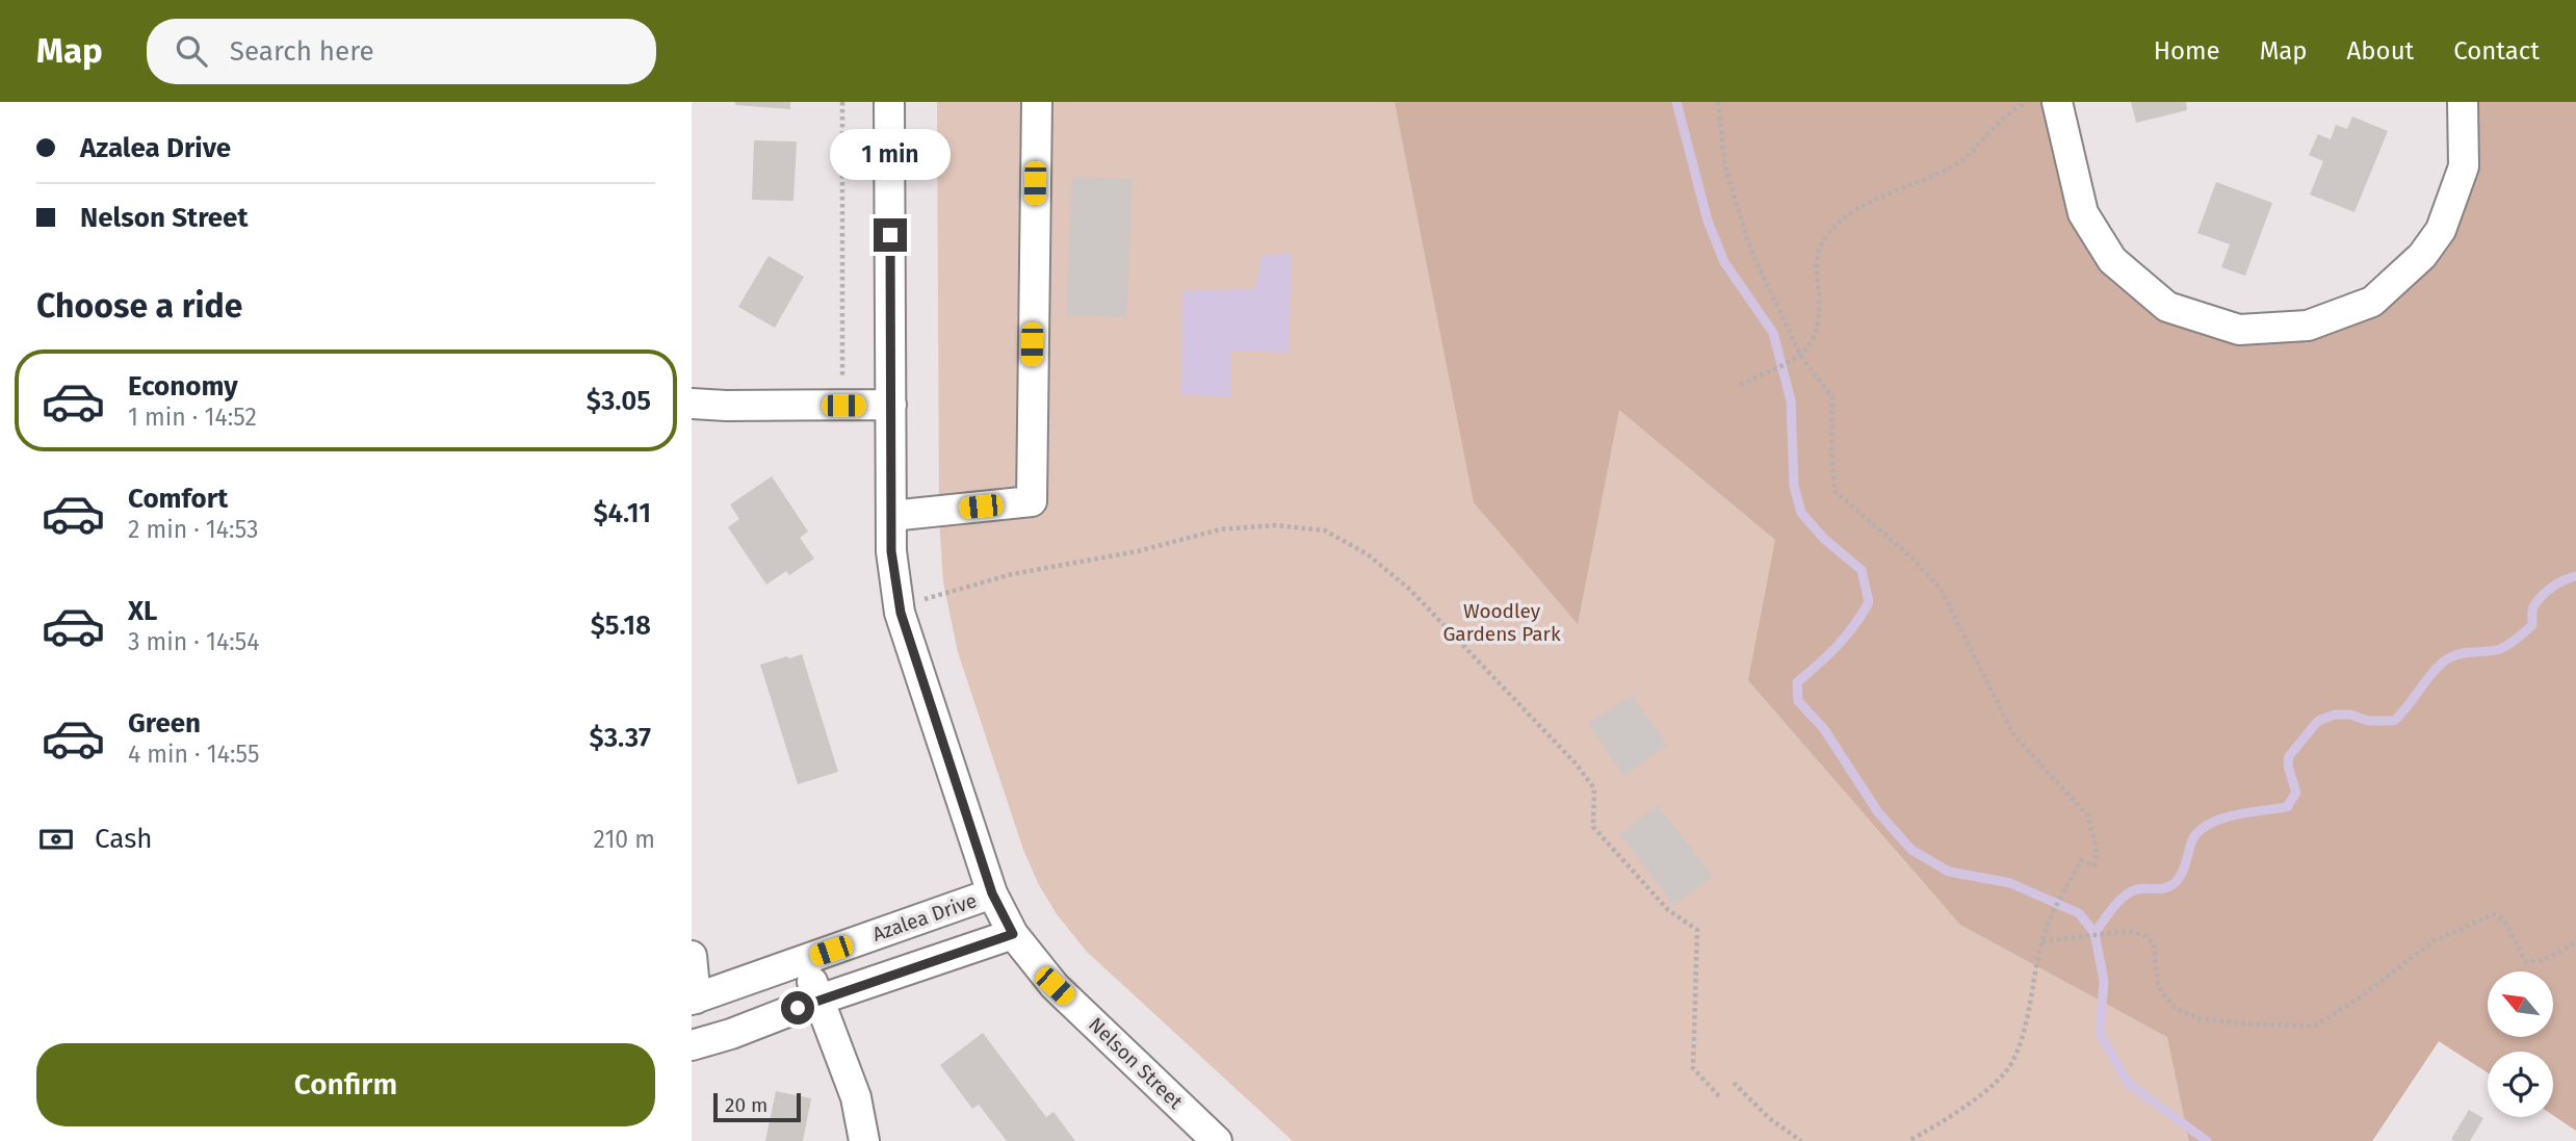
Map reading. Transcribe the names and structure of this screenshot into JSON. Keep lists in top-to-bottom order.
{
  "streets": {
    "street": ["Azalea Drive", "Nelson Street"]
  },
  "crossings": [
    ["Azalea Drive", "Nelson Street"]
  ],
  "parks": ["Woodley Gardens Park"],
  "scale_bar": "20 m",
  "north": "top left",
  "page": {
    "header": "Map",
    "search": "Search here",
    "nav": [
      "Home",
      "Map",
      "About",
      "Contact"
    ],
    "banner": ["Azalea Drive", "Nelson Street"],
    "bubble": "1 min",
    "heading": "Choose a ride",
    "list": [
      {
        "name": "Economy",
        "note": "1 min · 14:52",
        "value": "$3.05"
      },
      {
        "name": "Comfort",
        "note": "2 min · 14:53",
        "value": "$4.11"
      },
      {
        "name": "XL",
        "note": "3 min · 14:54",
        "value": "$5.18"
      },
      {
        "name": "Green",
        "note": "4 min · 14:55",
        "value": "$3.37"
      }
    ],
    "pay": ["Cash", "210 m"],
    "buttons": "Confirm",
    "scale": "20 m"
  }
}
